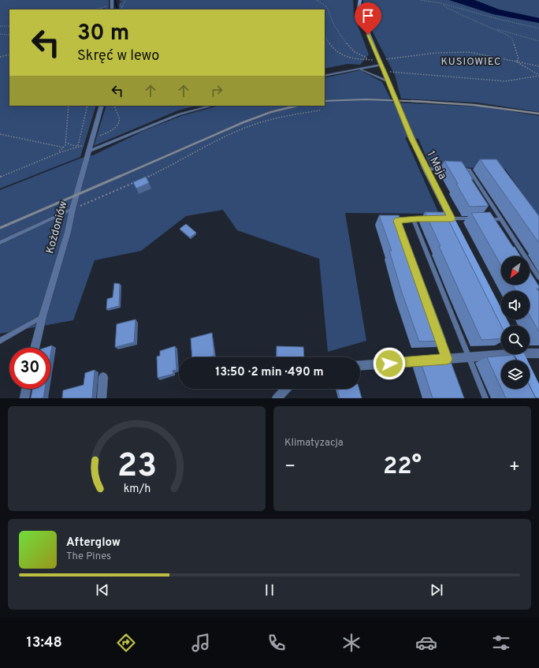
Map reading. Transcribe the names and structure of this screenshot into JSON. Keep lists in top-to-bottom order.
{
  "streets": {
    "main road": ["1 Maja"],
    "street": ["Kożdoniów"]
  },
  "districts": ["KUSIOWIEC"],
  "north": "bottom left",
  "page": {
    "turn": ["30 m", "Skręć w lewo"],
    "limit": "30",
    "trip": "13:50 · 2 min · 490 m",
    "tile": "Klimatyzacja",
    "heat": ["−", "22°", "+"],
    "song": ["Afterglow", "The Pines"],
    "tabs": "13:48",
    "gauge": ["23", "km/h"]
  }
}
